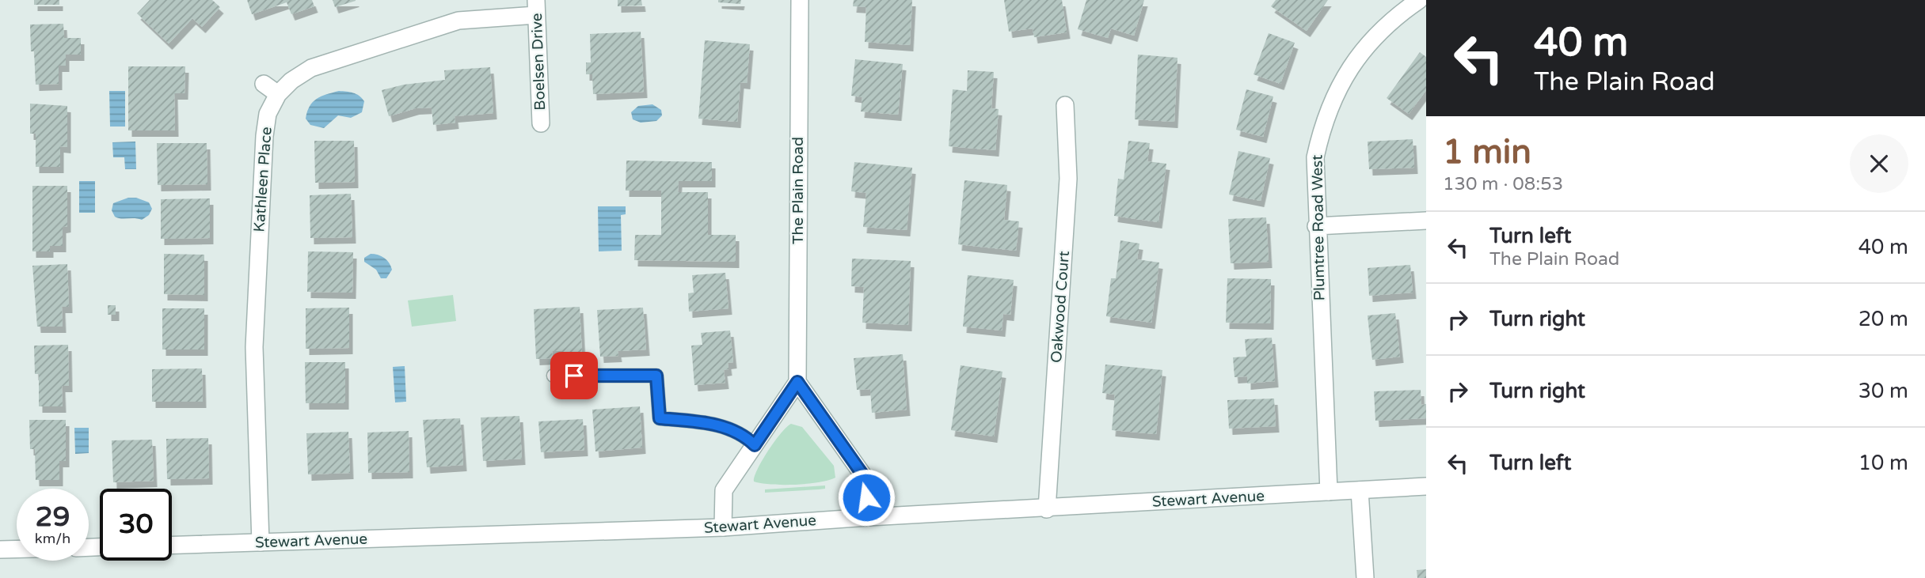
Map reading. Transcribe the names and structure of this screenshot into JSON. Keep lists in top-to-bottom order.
{
  "streets": {
    "street": [
      "Boelsen Drive",
      "Kathleen Place",
      "The Plain Road",
      "Plumtree Road West",
      "Oakwood Court",
      "Stewart Avenue"
    ]
  },
  "crossings": [
    ["Boelsen Drive", "Kathleen Place"],
    ["Kathleen Place", "Stewart Avenue"],
    ["Plumtree Road West", "Stewart Avenue"],
    ["Oakwood Court", "Stewart Avenue"]
  ],
  "page": {
    "turn": ["40 m", "The Plain Road"],
    "heading": ["1 min", "130 m · 08:53"],
    "list": [
      {
        "name": "Turn left",
        "note": "The Plain Road",
        "value": "40 m"
      },
      {
        "name": "Turn right",
        "value": "20 m"
      },
      {
        "name": "Turn right",
        "value": "30 m"
      },
      {
        "name": "Turn left",
        "value": "10 m"
      }
    ],
    "speed": "29 km/h",
    "limit": "30"
  }
}
